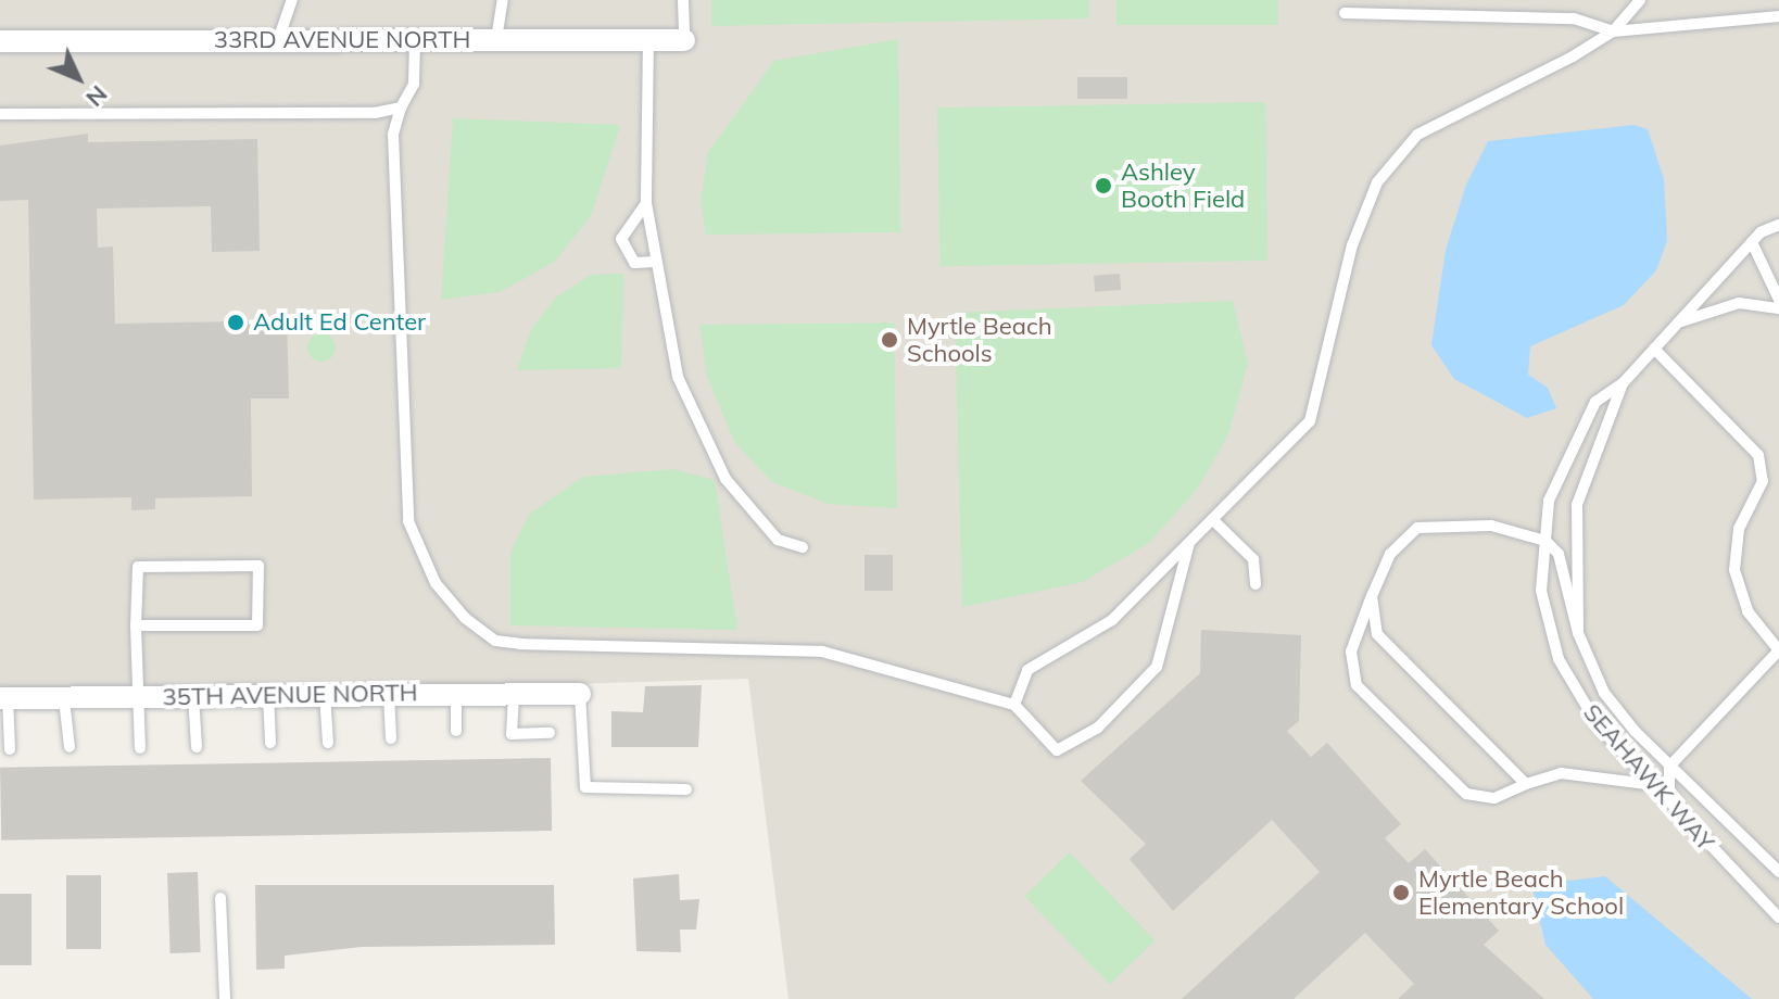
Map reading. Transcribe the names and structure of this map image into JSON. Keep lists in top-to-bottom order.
{
  "streets": {
    "street": ["33RD AVENUE NORTH", "35TH AVENUE NORTH"],
    "lane": ["SEAHAWK WAY"]
  },
  "places": [
    "Ashley Booth Field",
    "Adult Ed Center",
    "Myrtle Beach Schools",
    "Myrtle Beach Elementary School"
  ],
  "north": "bottom right"
}
